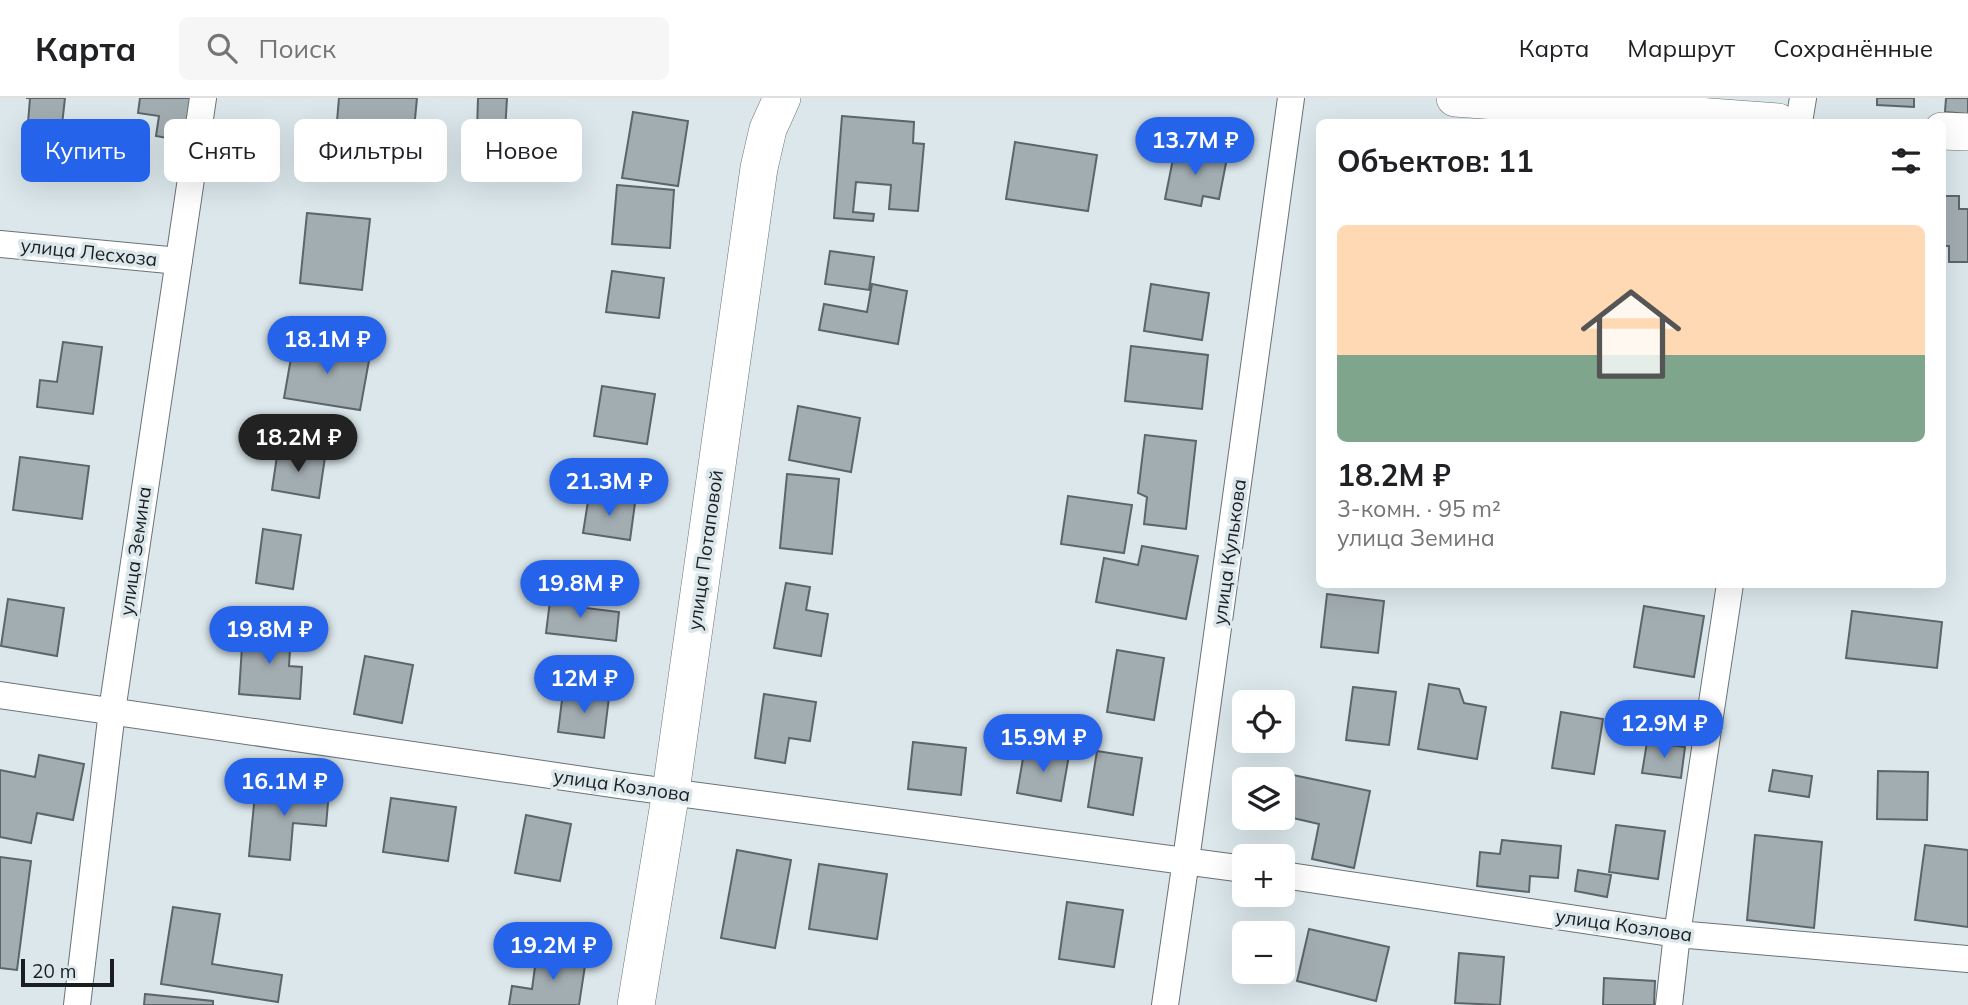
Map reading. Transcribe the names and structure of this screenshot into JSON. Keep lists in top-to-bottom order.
{
  "streets": {
    "street": [
      "улица Лесхоза",
      "улица Потаповой",
      "улица Земина",
      "улица Кулькова",
      "улица Козлова"
    ]
  },
  "crossings": [
    ["улица Лесхоза", "улица Земина"],
    ["улица Потаповой", "улица Козлова"],
    ["улица Земина", "улица Козлова"],
    ["улица Кулькова", "улица Козлова"]
  ],
  "scale_bar": "20 m",
  "page": {
    "header": "Карта",
    "search": "Поиск",
    "nav": ["Карта", "Маршрут", "Сохранённые"],
    "price": [
      "13.7M ₽",
      "18.1M ₽",
      "18.2M ₽",
      "21.3M ₽",
      "19.8M ₽",
      "19.8M ₽",
      "12M ₽",
      "12.9M ₽",
      "15.9M ₽",
      "16.1M ₽",
      "19.2M ₽"
    ],
    "chip": [
      "Купить",
      "Снять",
      "Фильтры",
      "Новое"
    ],
    "heading": "Объектов: 11",
    "list": [
      {
        "name": "18.2M ₽",
        "note": "3-комн. · 95 m² · улица Земина"
      }
    ],
    "map_buttons": ["+", "−"],
    "scale": "20 m"
  }
}
